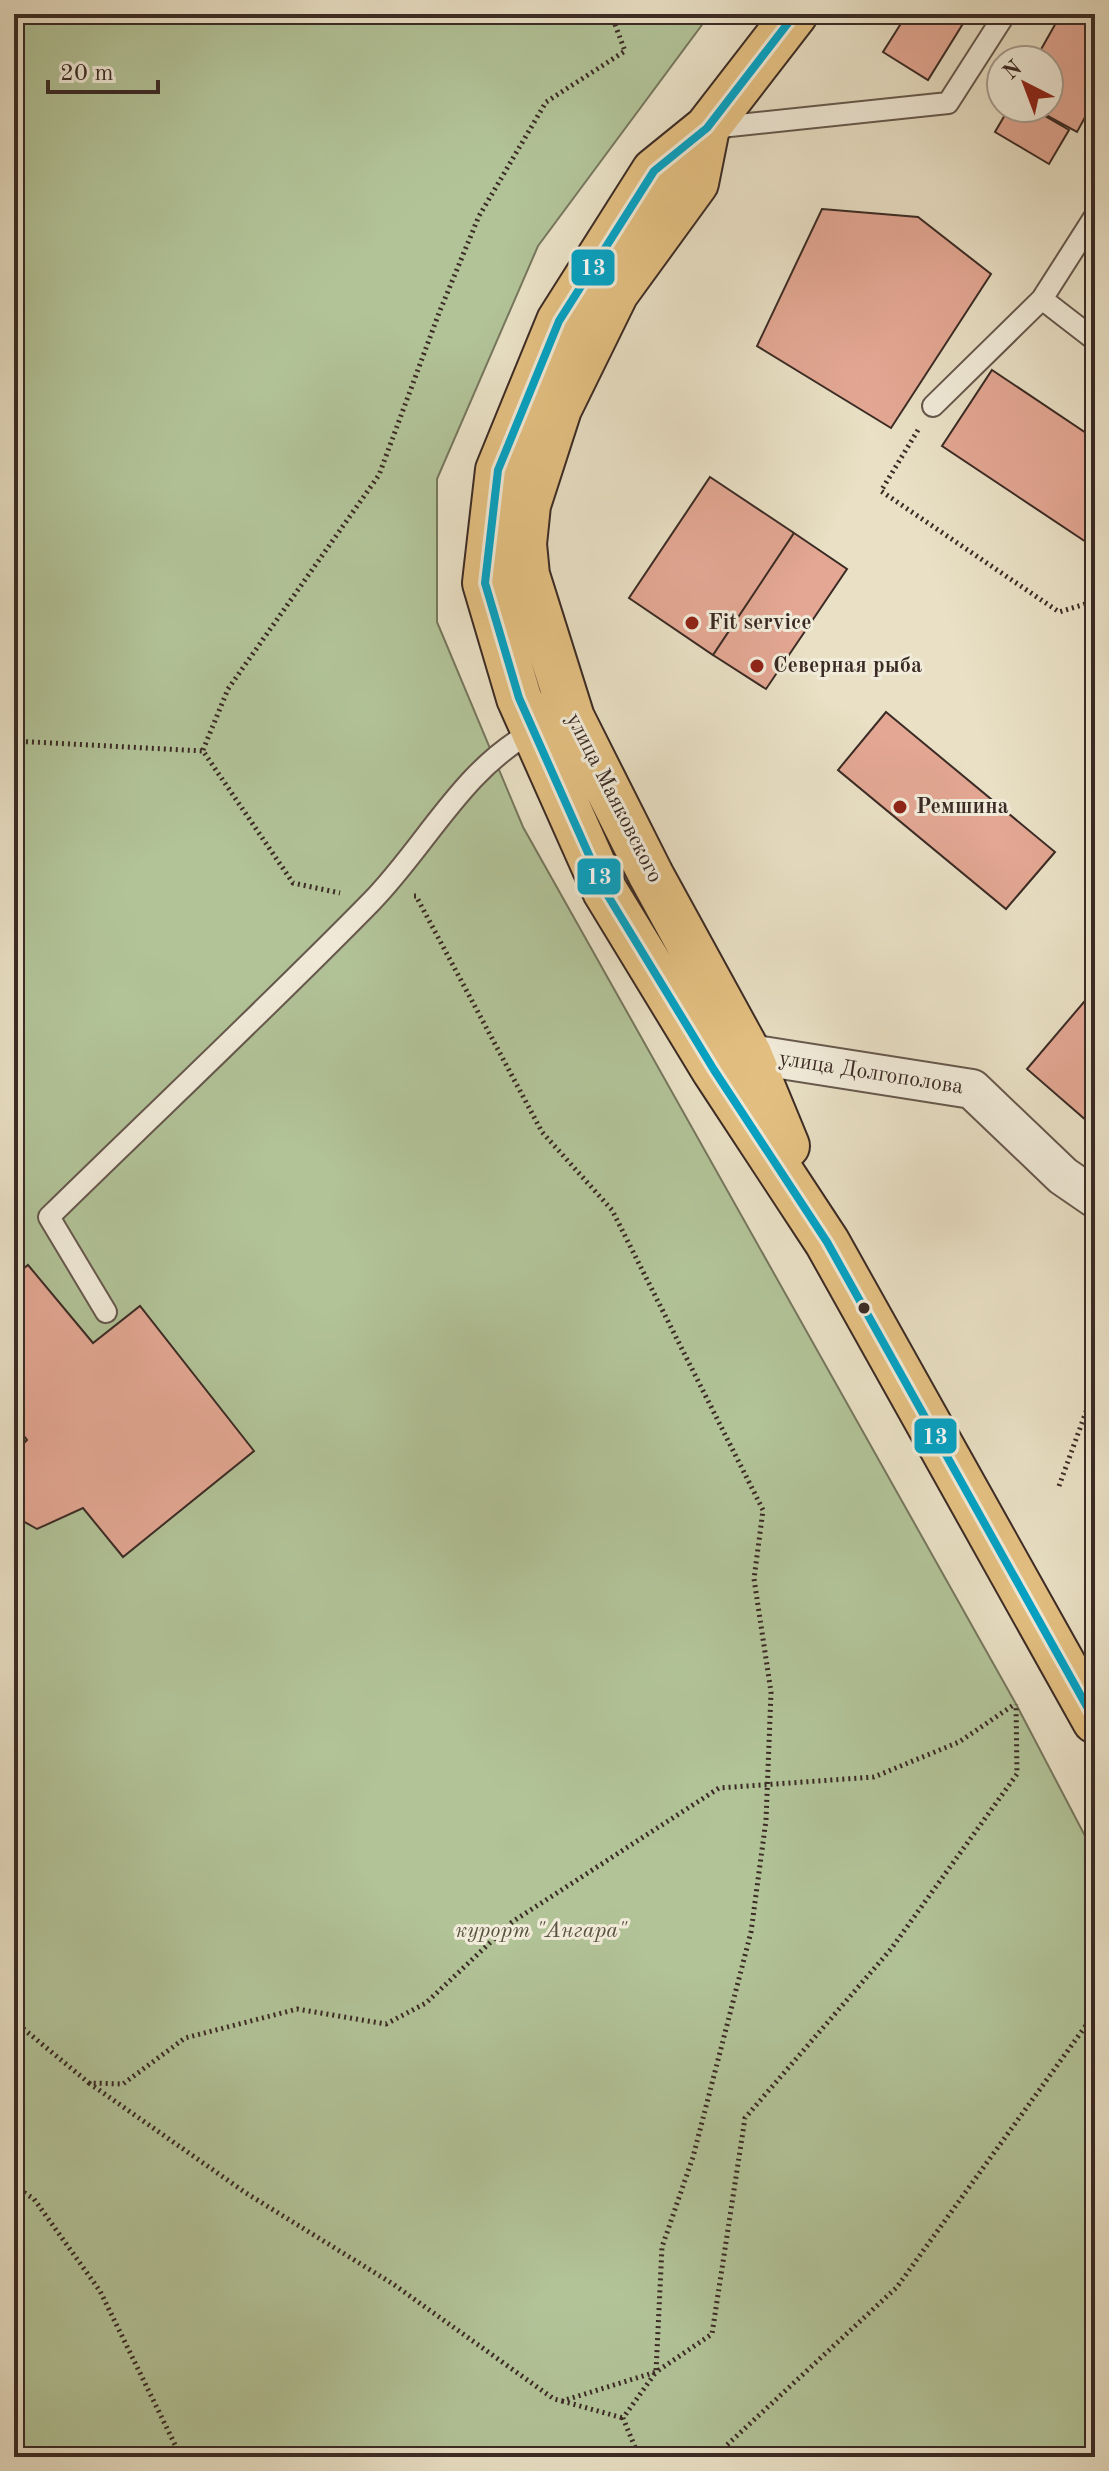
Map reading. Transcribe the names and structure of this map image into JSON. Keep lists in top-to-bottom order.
{
  "streets": {
    "main road": ["улица Маяковского"],
    "street": ["улица Долгополова"]
  },
  "crossings": [
    ["улица Маяковского", "улица Долгополова"]
  ],
  "parks": ["курорт \"Ангара\""],
  "places": ["Fit service", "Северная рыба", "Ремшина"],
  "lines": ["transit line 13"],
  "scale_bar": "20 m",
  "north": "top left"
}
